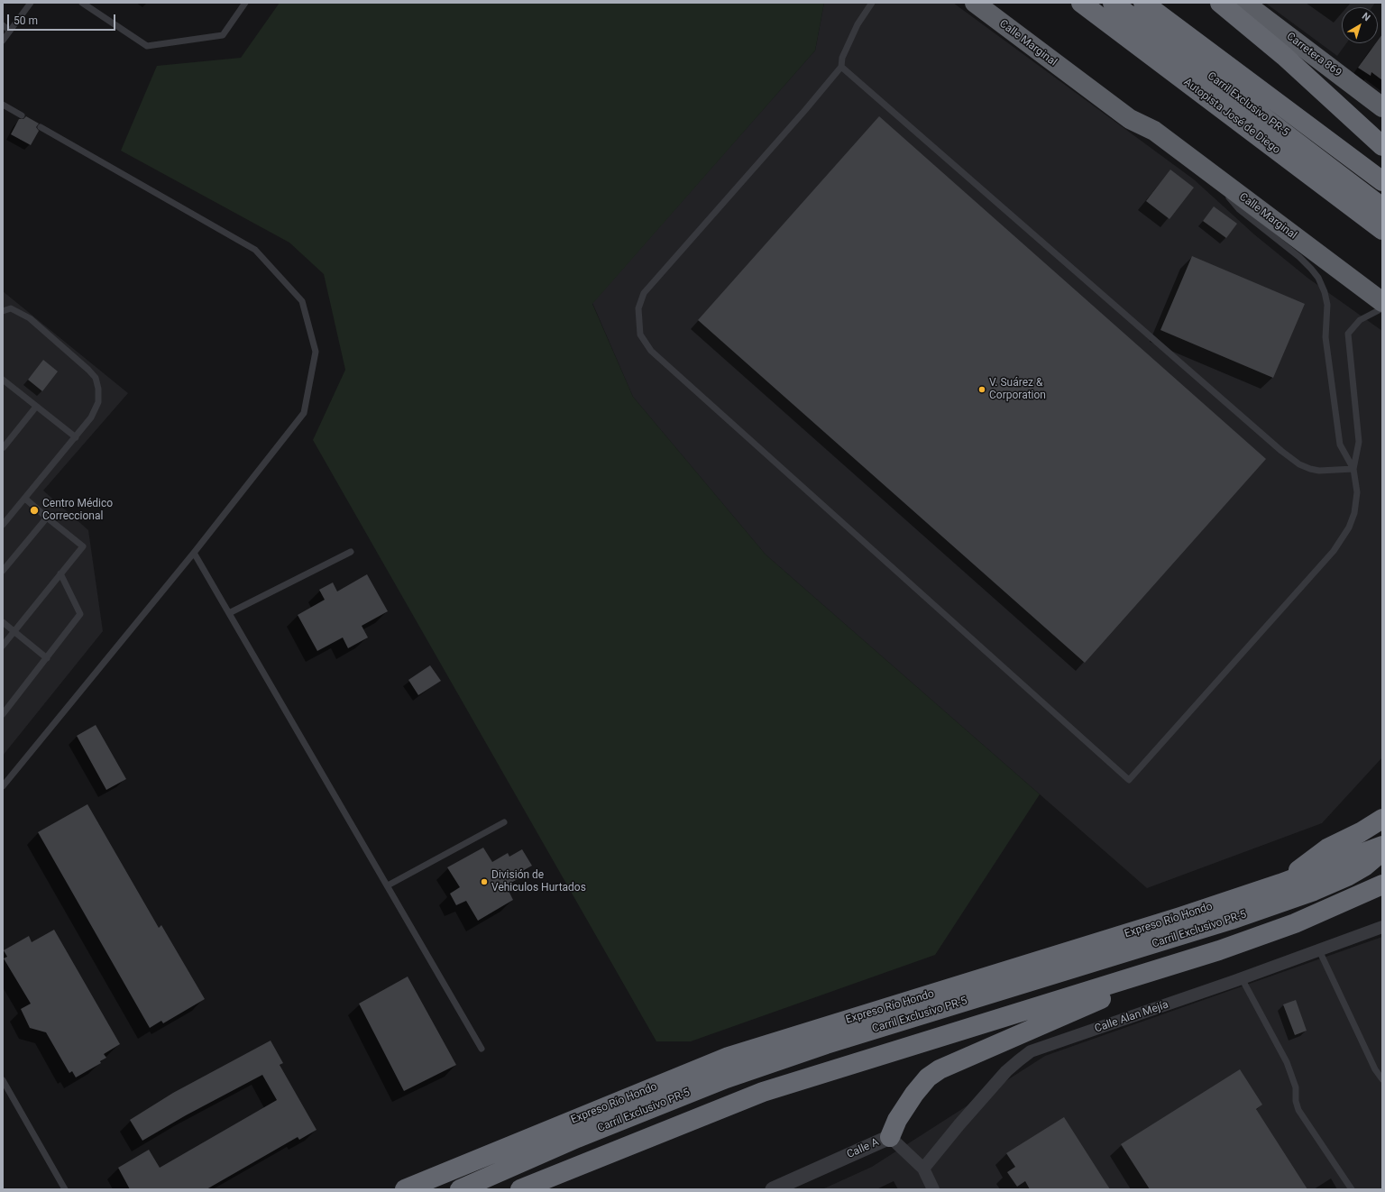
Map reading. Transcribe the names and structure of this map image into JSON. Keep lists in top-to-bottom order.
{
  "streets": {
    "highway": [
      "Calle Marginal",
      "Carretera 869",
      "Carril Exclusivo PR-5",
      "Autopista José de Diego",
      "Expreso Río Hondo"
    ],
    "street": ["Calle Alan Mejía", "Calle A"]
  },
  "crossings": [
    ["Calle Alan Mejía", "Calle A"]
  ],
  "places": ["V. Suárez & Corporation", "Centro Médico Correccional", "División de Vehiculos Hurtados"],
  "scale_bar": "50 m",
  "north": "top right"
}
